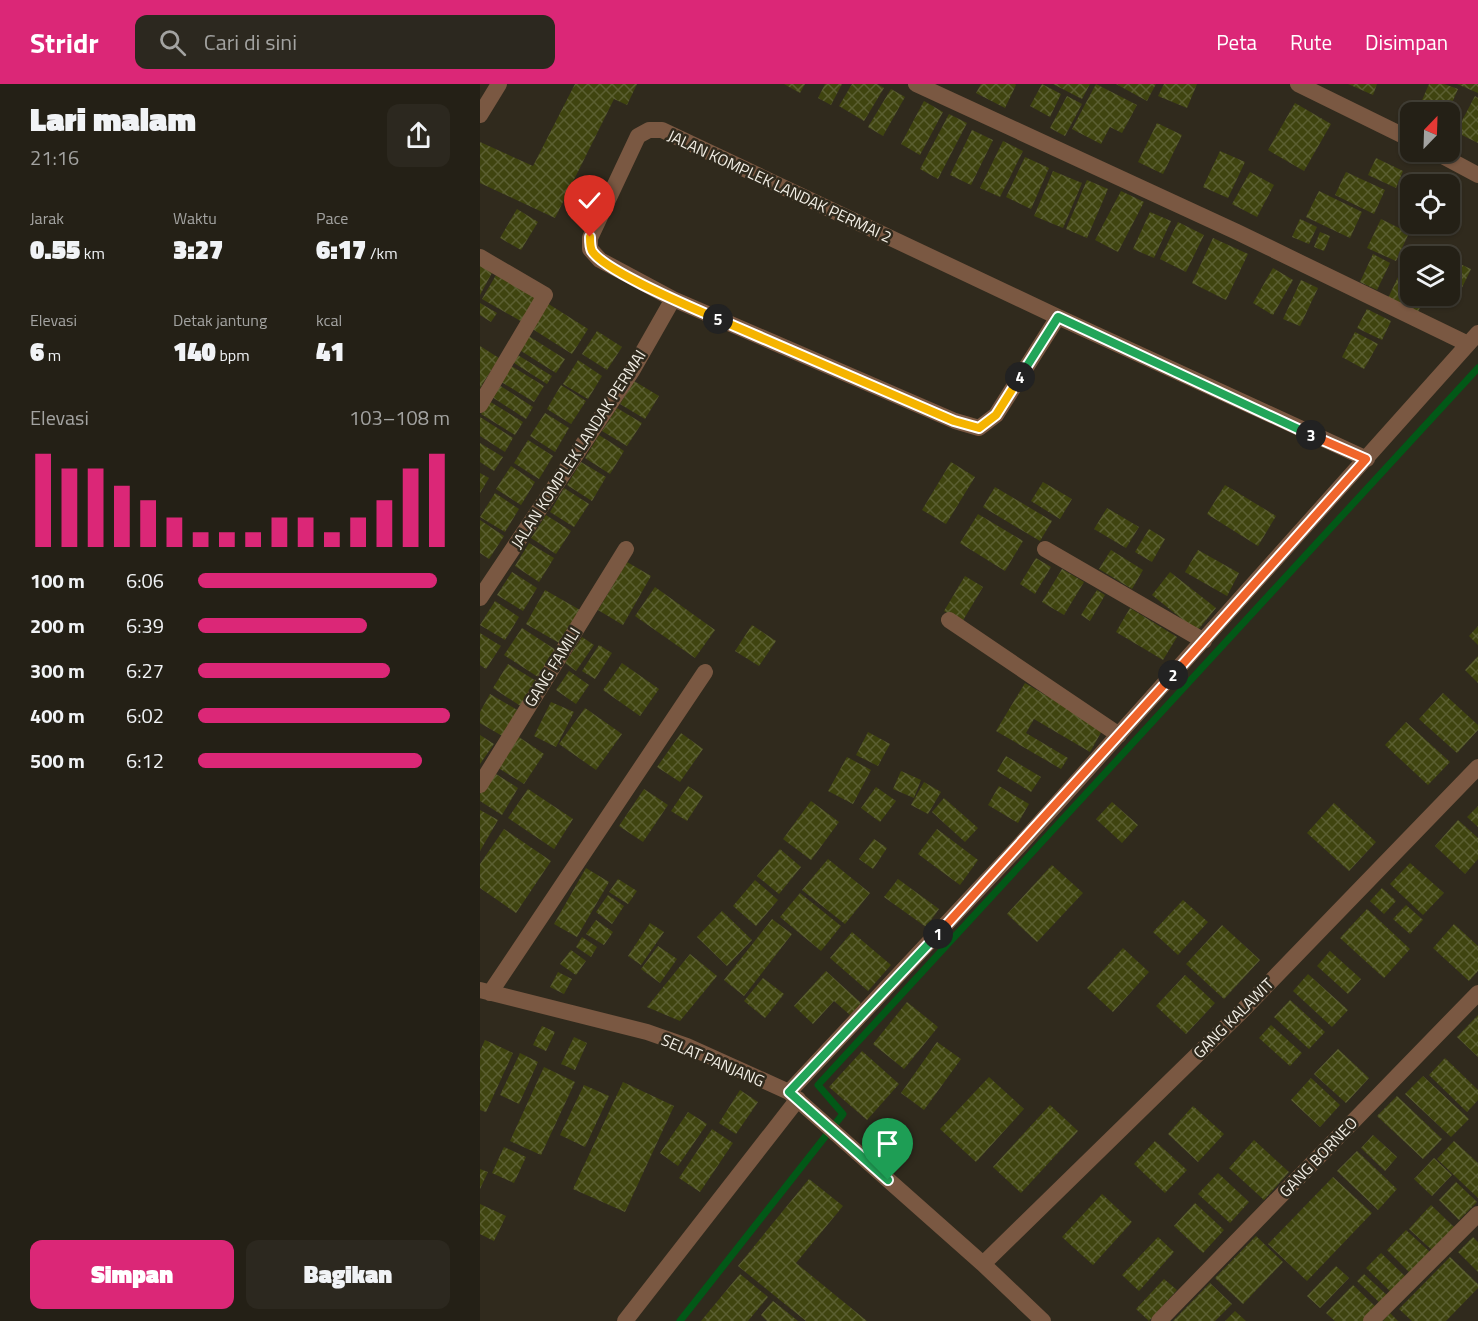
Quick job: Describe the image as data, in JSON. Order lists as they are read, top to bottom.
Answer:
{
  "streets": {
    "street": [
      "JALAN KOMPLEK LANDAK PERMAI 2",
      "JALAN KOMPLEK LANDAK PERMAI",
      "GANG FAMILI",
      "GANG KALAWIT",
      "SELAT PANJANG",
      "GANG BORNEO"
    ]
  },
  "crossings": [
    ["JALAN KOMPLEK LANDAK PERMAI 2", "JALAN KOMPLEK LANDAK PERMAI"],
    ["GANG KALAWIT", "SELAT PANJANG"]
  ],
  "north": "top right",
  "page": {
    "header": "Stridr",
    "search": "Cari di sini",
    "nav": ["Peta", "Rute", "Disimpan"],
    "heading": ["Lari malam", "21:16"],
    "stats": [
      ["Jarak", "0.55 km"],
      ["Waktu", "3:27"],
      ["Pace", "6:17 /km"],
      ["Elevasi", "6 m"],
      ["Detak jantung", "140 bpm"],
      ["kcal", "41"]
    ],
    "pins": [
      "5",
      "4",
      "3",
      "2",
      "1"
    ],
    "chart": ["Elevasi", "103–108 m"],
    "list": [
      {
        "name": "100 m",
        "note": "6:06"
      },
      {
        "name": "200 m",
        "note": "6:39"
      },
      {
        "name": "300 m",
        "note": "6:27"
      },
      {
        "name": "400 m",
        "note": "6:02"
      },
      {
        "name": "500 m",
        "note": "6:12"
      }
    ],
    "buttons": ["Simpan", "Bagikan"]
  }
}
